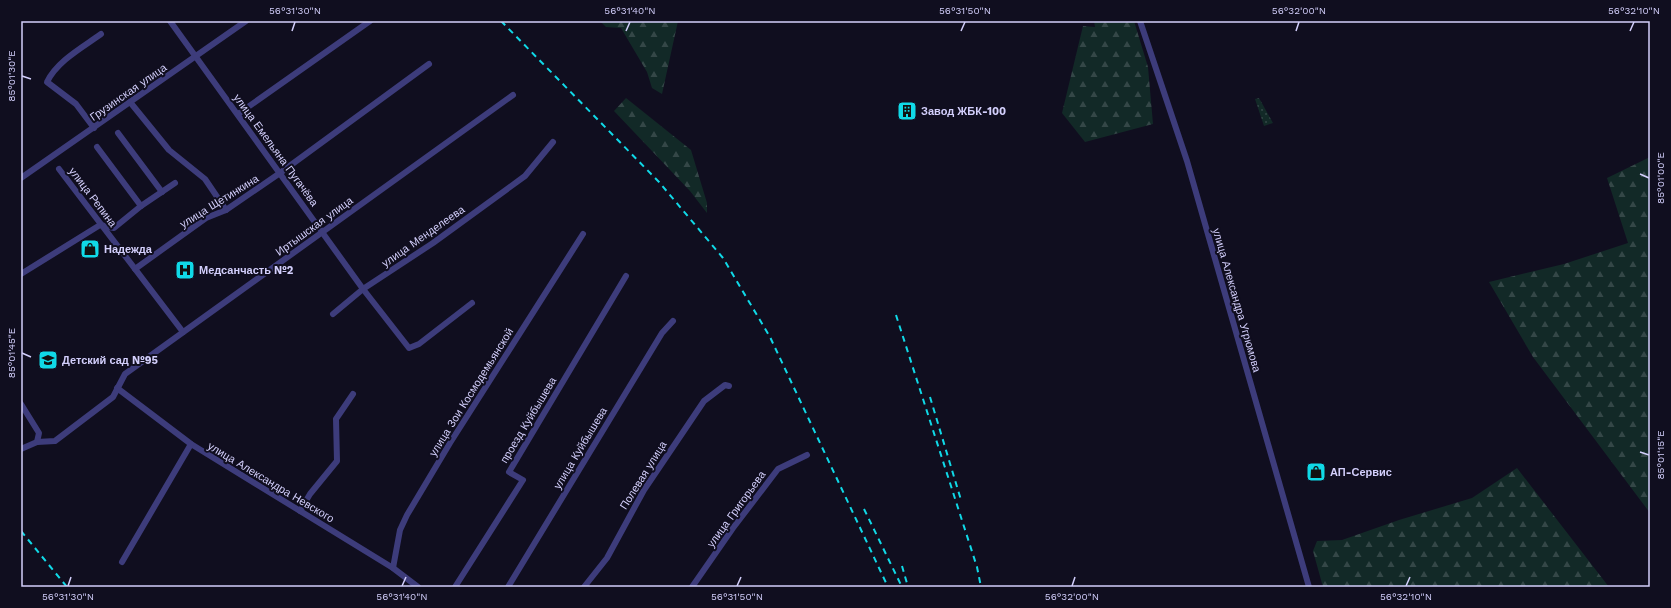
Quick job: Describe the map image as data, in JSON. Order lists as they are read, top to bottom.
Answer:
{
  "streets": {
    "street": [
      "Грузинская улица",
      "улица Емельяна Пугачёва",
      "улица Репина",
      "улица Щетинкина",
      "Иртышская улица",
      "улица Менделеева",
      "улица Александра Угрюмова",
      "улица Зои Космодемьянской",
      "проезд Куйбышева",
      "улица Куйбышева",
      "Полевая улица",
      "улица Александра Невского",
      "улица Григорьева"
    ]
  },
  "crossings": [
    ["Грузинская улица", "улица Емельяна Пугачёва"],
    ["улица Емельяна Пугачёва", "улица Щетинкина"],
    ["улица Емельяна Пугачёва", "Иртышская улица"],
    ["улица Емельяна Пугачёва", "улица Менделеева"],
    ["улица Репина", "улица Щетинкина"],
    ["улица Репина", "Иртышская улица"],
    ["Иртышская улица", "улица Александра Невского"],
    ["улица Зои Космодемьянской", "улица Александра Невского"]
  ],
  "places": {
    "building": ["Завод ЖБК-100"],
    "shop": ["Надежда", "АП-Сервис"],
    "hospital": ["Медсанчасть №2"],
    "school or university": ["Детский сад №95"]
  },
  "coordinates": [
    "56°31'30\"N",
    "56°31'40\"N",
    "56°31'50\"N",
    "56°32'00\"N",
    "56°32'10\"N",
    "85°01'30\"E",
    "85°01'00\"E",
    "85°01'45\"E",
    "85°01'15\"E"
  ]
}
